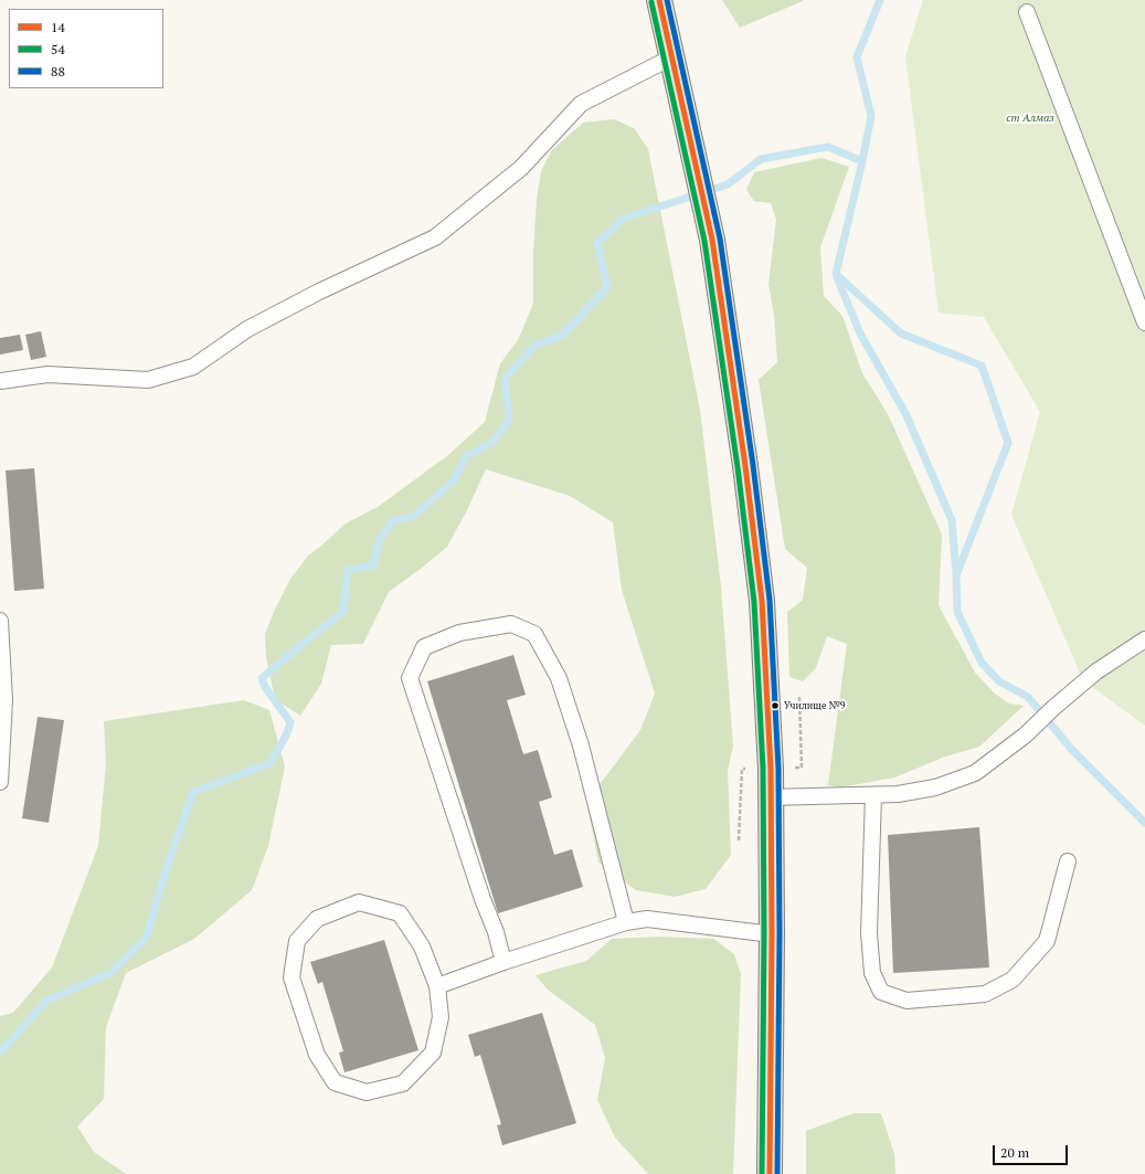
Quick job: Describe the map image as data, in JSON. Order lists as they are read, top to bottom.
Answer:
{
  "parks": ["ст Алмаз"],
  "places": ["Училище №9"],
  "lines": ["transit line 14", "transit line 88", "transit line 54"],
  "legend": ["14", "54", "88"],
  "scale_bar": "20 m"
}
